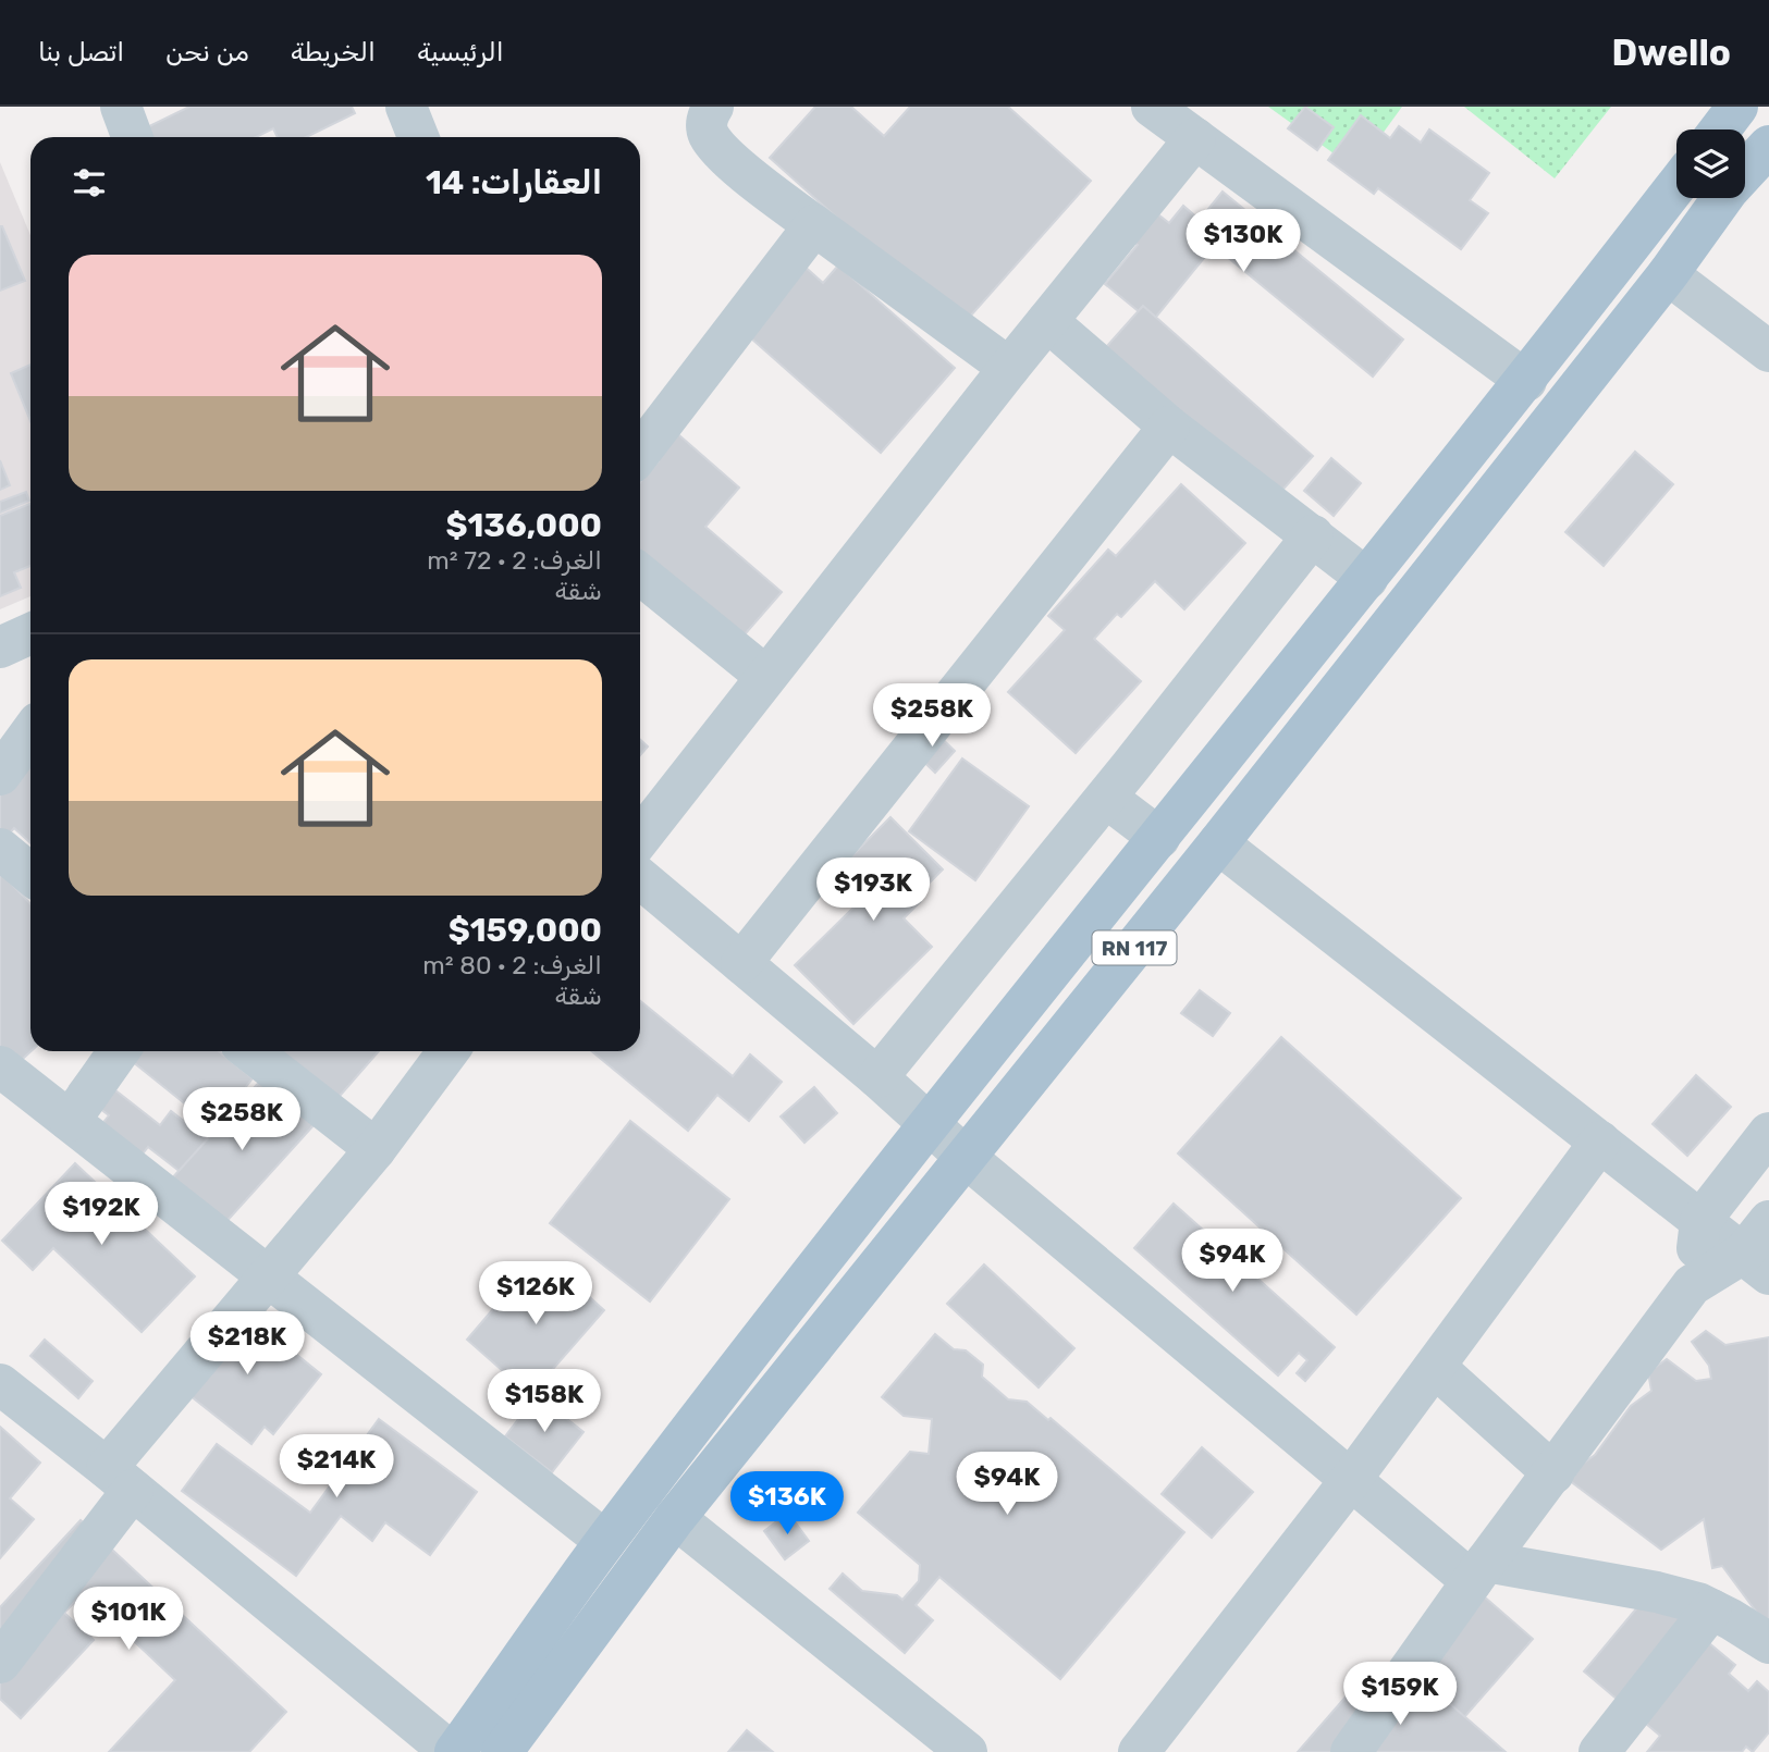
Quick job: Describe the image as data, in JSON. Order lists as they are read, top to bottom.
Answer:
{
  "streets": {
    "main road": ["RN 117"]
  },
  "page": {
    "header": "Dwello",
    "nav": [
      "الرئيسية",
      "الخريطة",
      "من نحن",
      "اتصل بنا"
    ],
    "heading": "العقارات: 14",
    "price": [
      "$130K",
      "$258K",
      "$193K",
      "$258K",
      "$192K",
      "$94K",
      "$126K",
      "$218K",
      "$158K",
      "$214K",
      "$94K",
      "$136K",
      "$101K",
      "$159K"
    ],
    "list": [
      {
        "name": "$136,000",
        "note": "الغرف: 2 · 72 m² · شقة"
      },
      {
        "name": "$159,000",
        "note": "الغرف: 2 · 80 m² · شقة"
      }
    ]
  }
}
